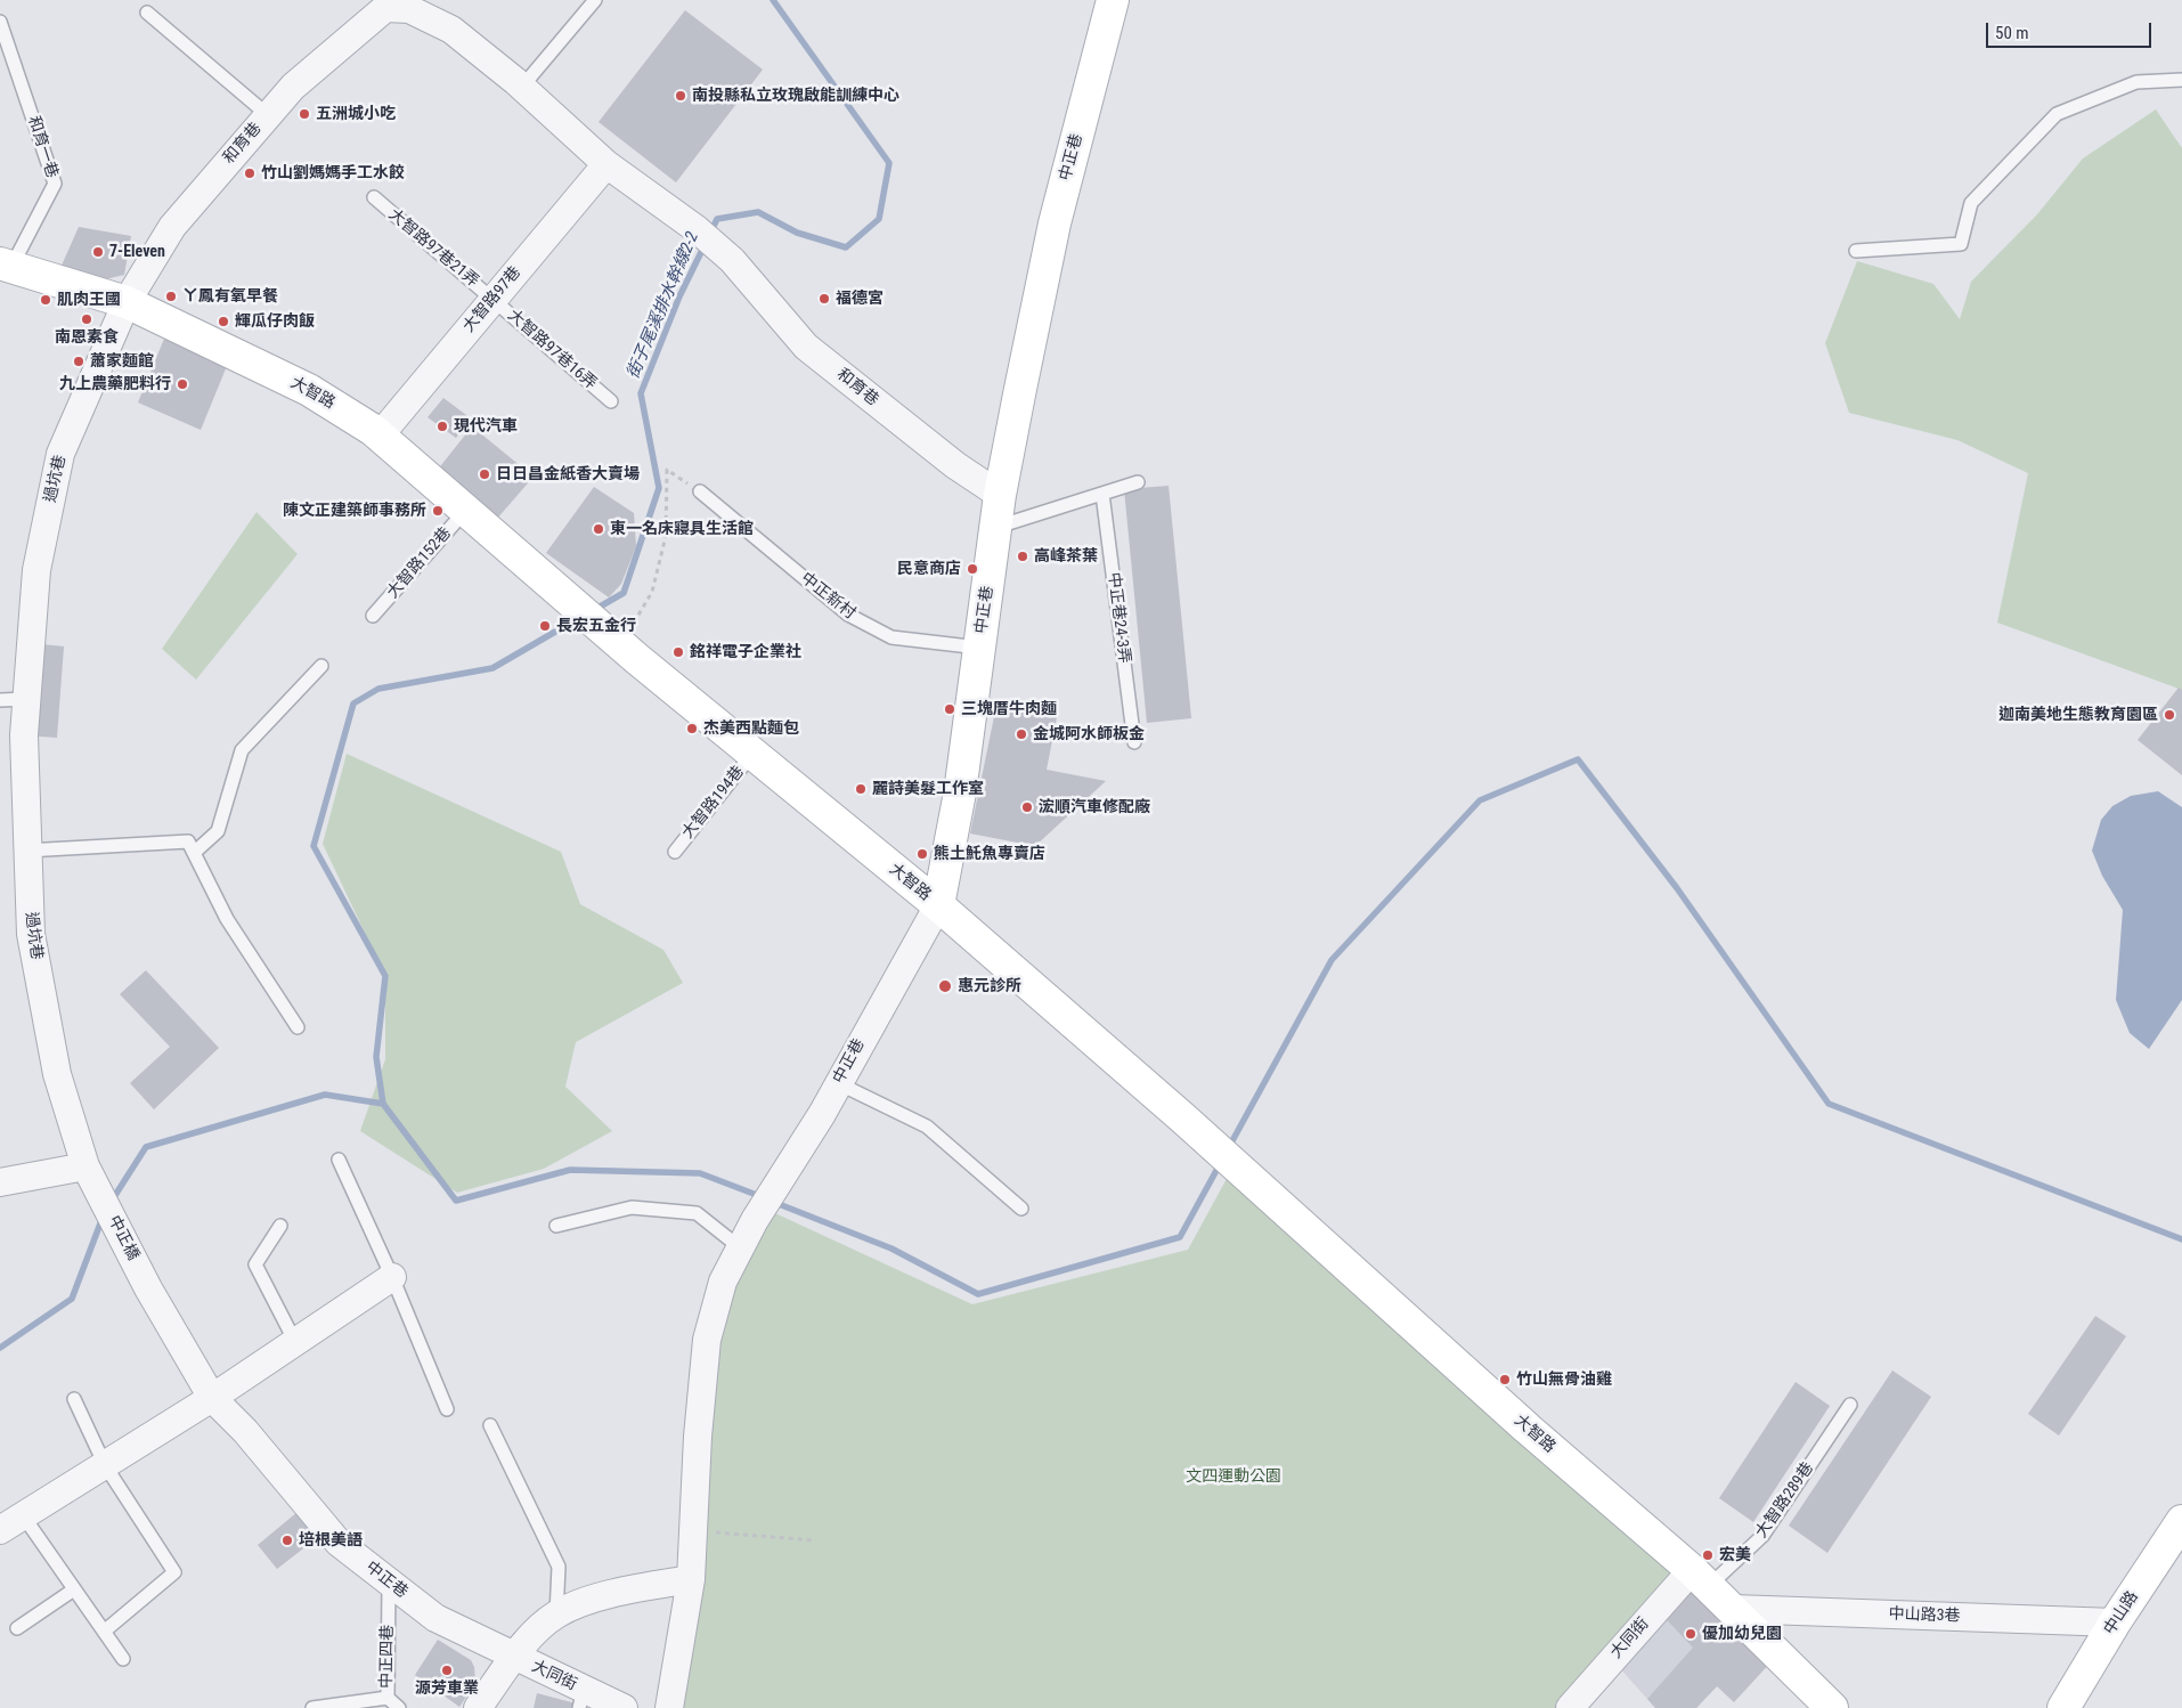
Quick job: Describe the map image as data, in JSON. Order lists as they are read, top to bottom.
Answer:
{
  "streets": {
    "street": [
      "和育巷",
      "中正巷",
      "大智路97巷",
      "大智路",
      "過坑巷",
      "中正橋",
      "中山路",
      "中山路3巷",
      "大同街"
    ],
    "lane": [
      "和育一巷",
      "大智路97巷21弄",
      "大智路97巷16弄",
      "大智路152巷",
      "中正新村",
      "中正巷24-3弄",
      "大智路194巷",
      "大智路289巷",
      "中正四巷"
    ]
  },
  "crossings": [
    ["和育巷", "中正巷"],
    ["和育巷", "大智路97巷"],
    ["和育巷", "大智路"],
    ["和育巷", "過坑巷"],
    ["和育一巷", "大智路"],
    ["中正巷", "大智路"],
    ["中正巷", "中正新村"],
    ["中正巷", "中正橋"],
    ["中正巷", "大同街"],
    ["中正巷", "中正四巷"],
    ["大智路97巷21弄", "大智路97巷"],
    ["大智路97巷21弄", "大智路97巷16弄"],
    ["大智路97巷", "大智路97巷16弄"],
    ["大智路97巷", "大智路"],
    ["大智路", "過坑巷"],
    ["大智路", "大智路152巷"],
    ["大智路", "大智路194巷"],
    ["大智路", "大智路289巷"],
    ["大智路", "中山路3巷"],
    ["大智路", "大同街"],
    ["過坑巷", "中正橋"],
    ["大智路289巷", "大同街"],
    ["中山路", "中山路3巷"]
  ],
  "water": ["街子尾溪排水幹線2-2"],
  "parks": ["文四運動公園"],
  "places": [
    "南投縣私立玫瑰啟能訓練中心",
    "五洲城小吃",
    "竹山劉媽媽手工水餃",
    "7-Eleven",
    "ㄚ鳳有氧早餐",
    "福德宮",
    "肌肉王國",
    "南恩素食",
    "輝瓜仔肉飯",
    "蕭家麵館",
    "九上農藥肥料行",
    "現代汽車",
    "日日昌金紙香大賣場",
    "陳文正建築師事務所",
    "東一名床寢具生活館",
    "高峰茶葉",
    "民意商店",
    "長宏五金行",
    "銘祥電子企業社",
    "三塊厝牛肉麵",
    "迦南美地生態教育園區",
    "杰美西點麵包",
    "金城阿水師板金",
    "麗詩美髮工作室",
    "浤順汽車修配廠",
    "熊土魠魚專賣店",
    "惠元診所",
    "竹山無骨油雞",
    "培根美語",
    "宏美",
    "優加幼兒園",
    "源芳車業"
  ],
  "scale_bar": "50 m"
}
